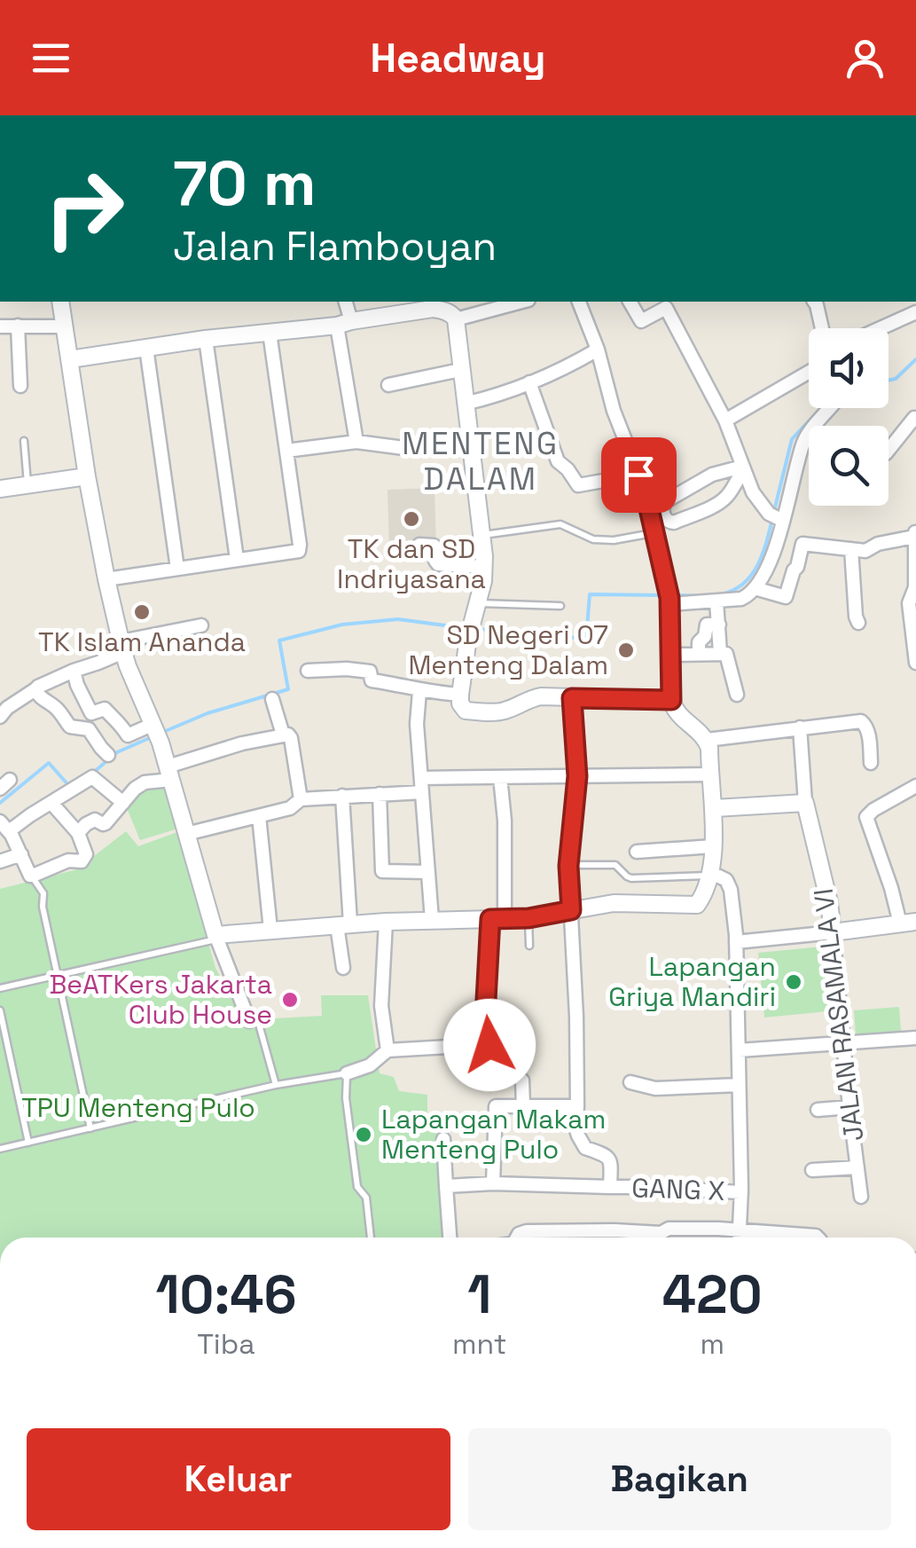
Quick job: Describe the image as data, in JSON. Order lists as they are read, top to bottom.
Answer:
{
  "streets": {
    "street": ["JALAN RASAMALA VI", "GANG X"]
  },
  "districts": ["MENTENG DALAM"],
  "parks": ["TPU Menteng Pulo"],
  "places": [
    "TK dan SD Indriyasana",
    "TK Islam Ananda",
    "SD Negeri 07 Menteng Dalam",
    "Lapangan Griya Mandiri",
    "BeATKers Jakarta Club House",
    "Lapangan Makam Menteng Pulo"
  ],
  "page": {
    "header": "Headway",
    "turn": ["70 m", "Jalan Flamboyan"],
    "eta": [
      "10:46",
      "Tiba",
      "1",
      "mnt",
      "420",
      "m"
    ],
    "buttons": ["Keluar", "Bagikan"]
  }
}
